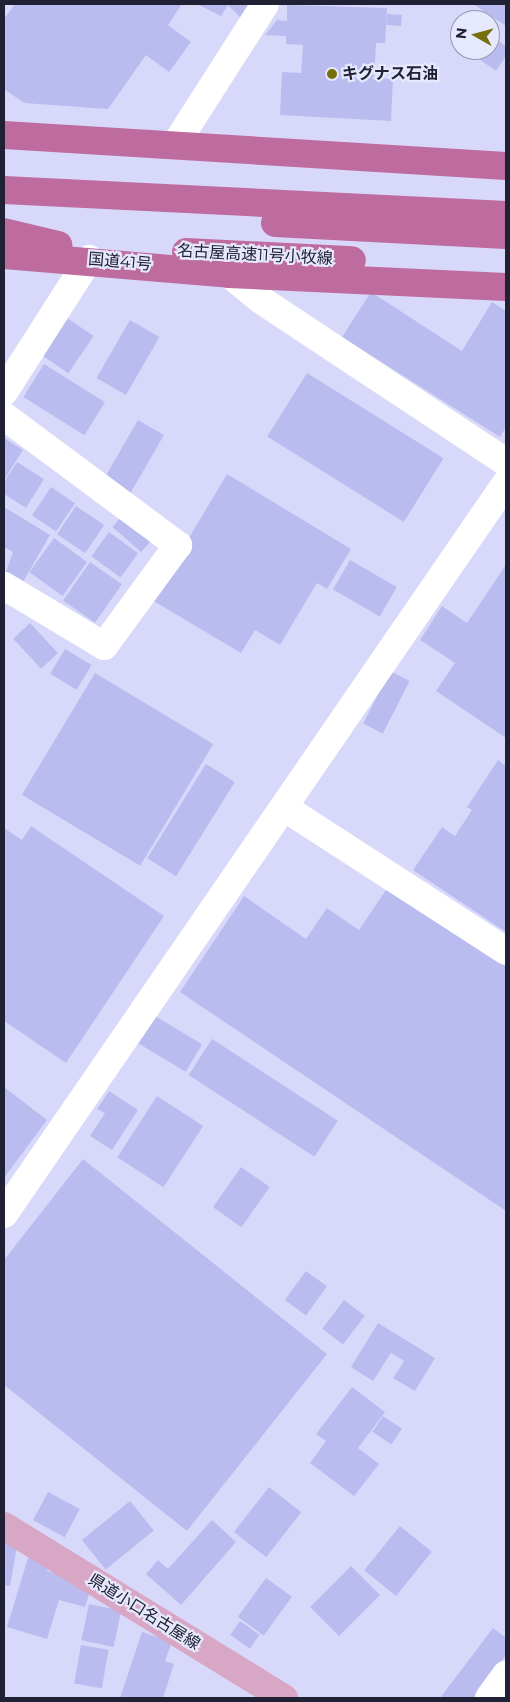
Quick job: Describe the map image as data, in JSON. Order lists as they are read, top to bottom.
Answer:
{
  "streets": {
    "highway": ["名古屋高速11号小牧線", "国道41号"],
    "main road": ["県道小口名古屋線"]
  },
  "places": ["キグナス石油"],
  "north": "left"
}
